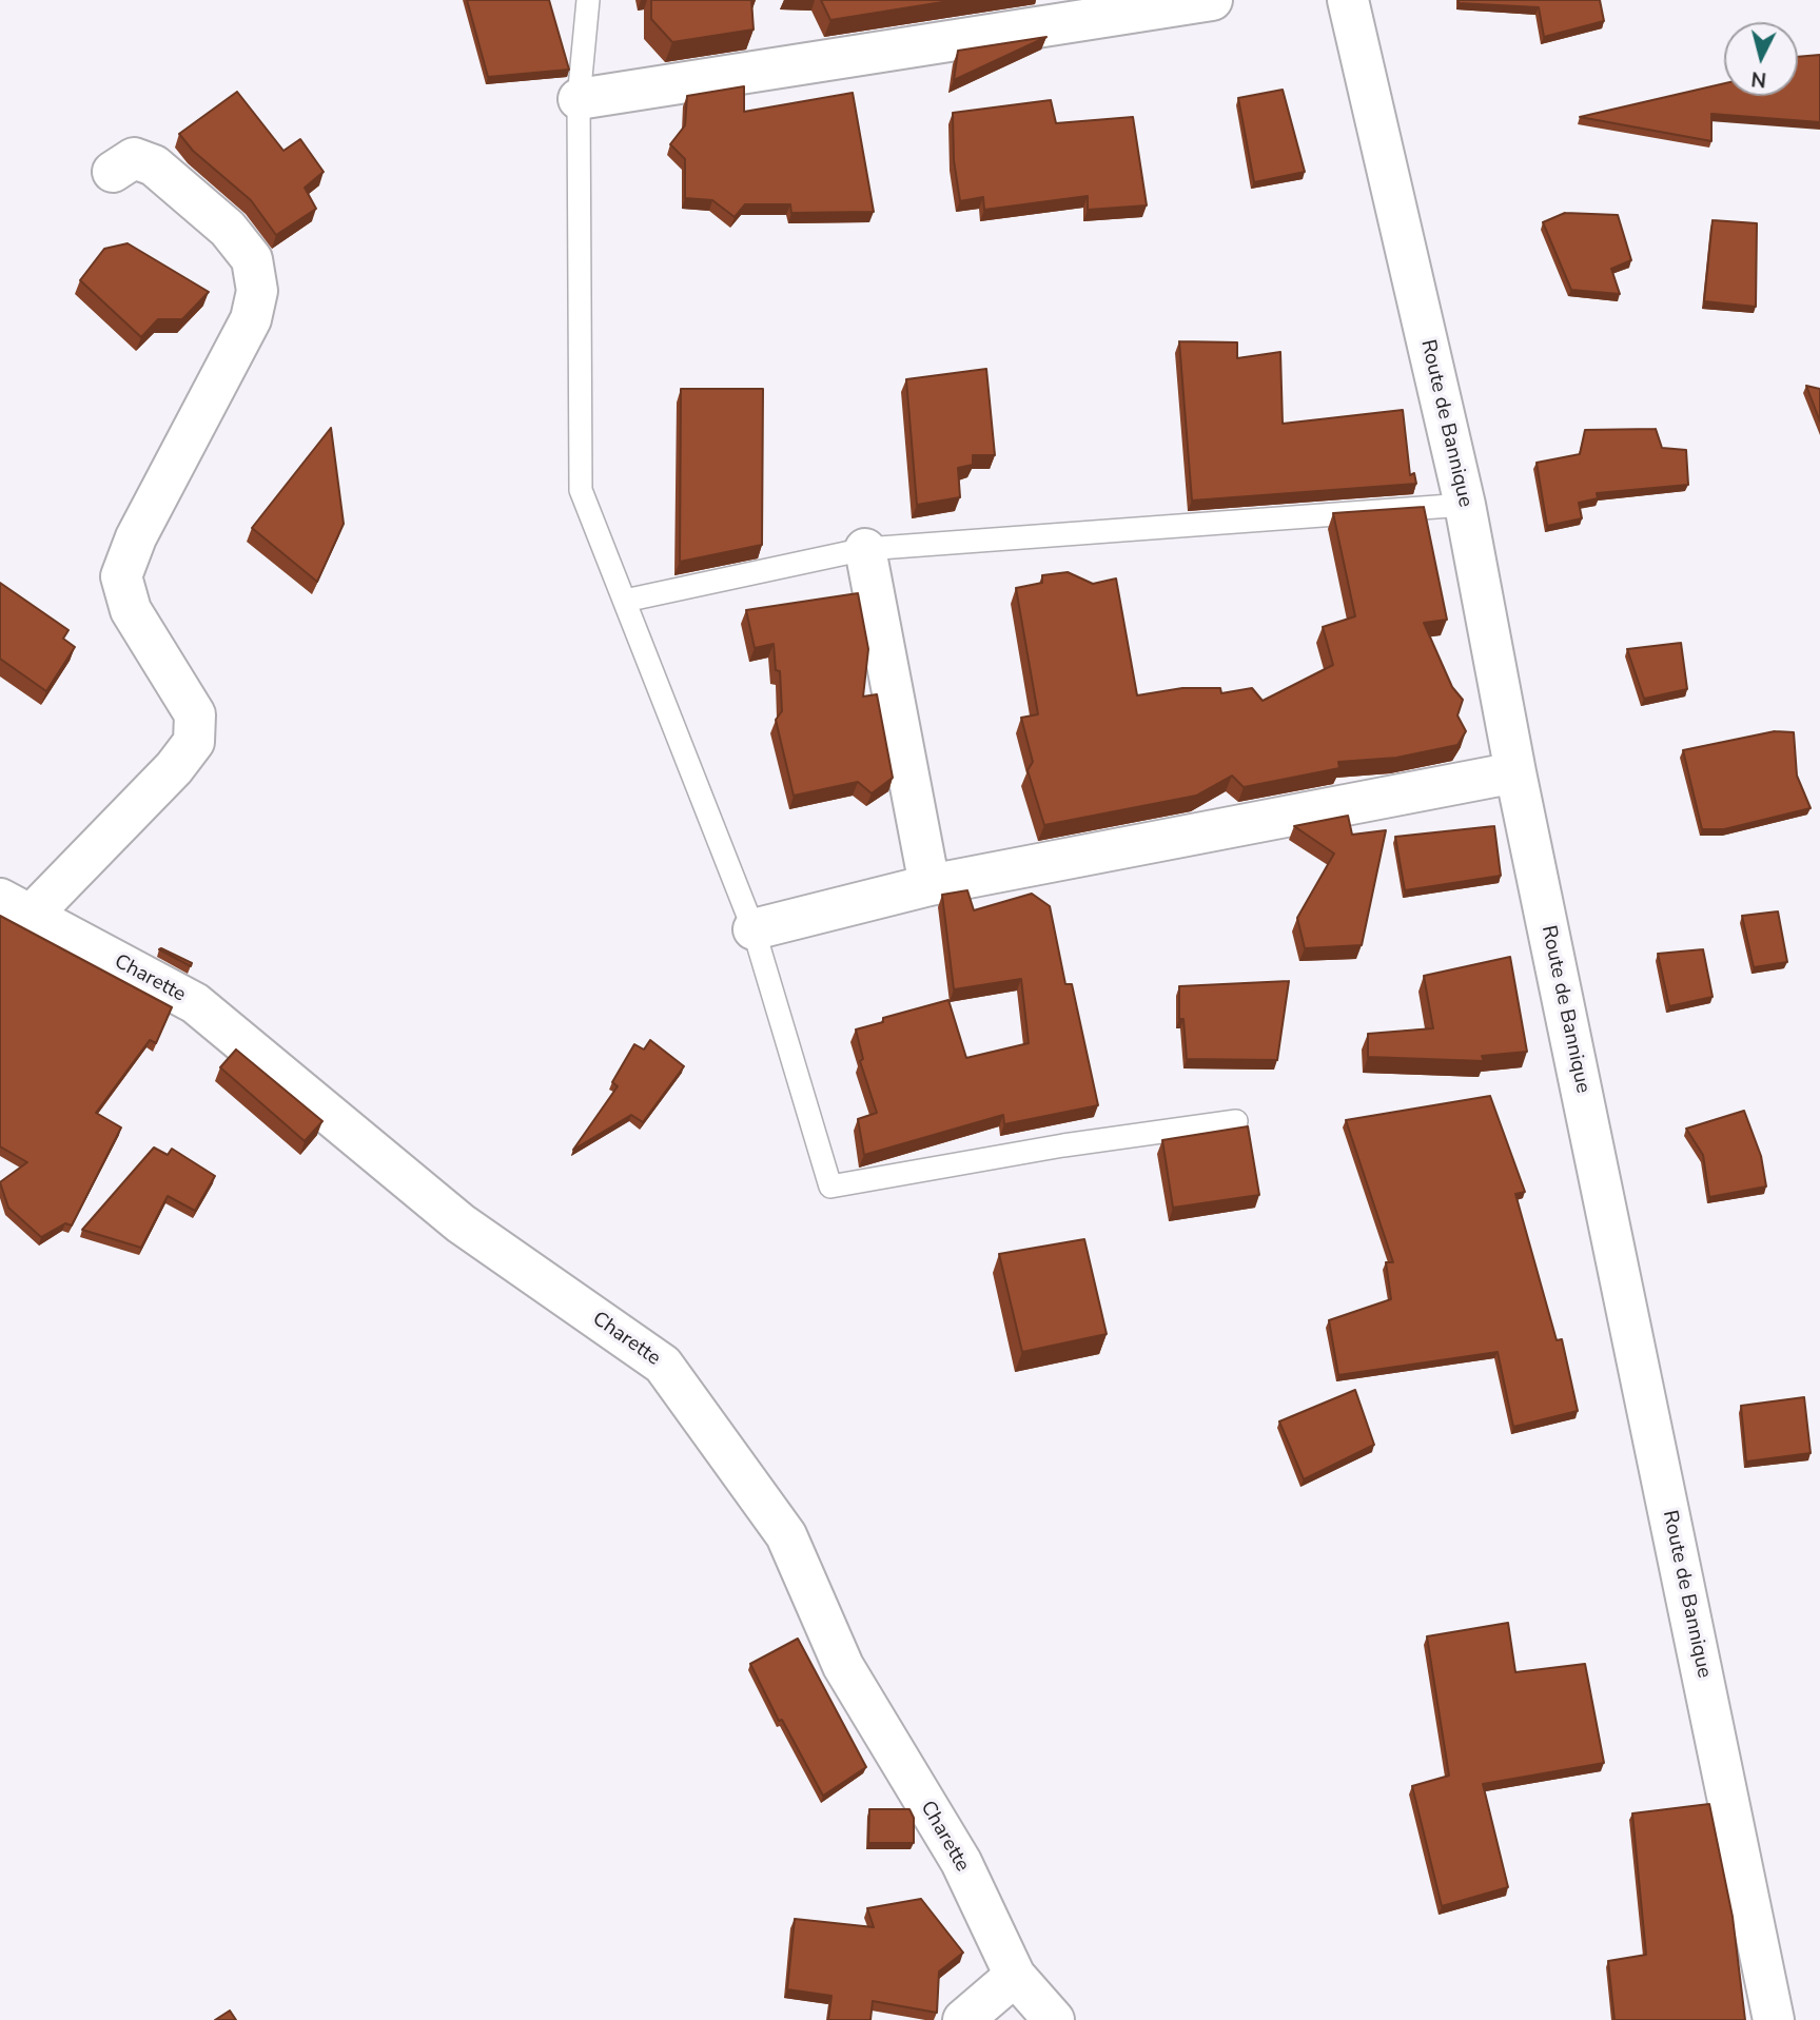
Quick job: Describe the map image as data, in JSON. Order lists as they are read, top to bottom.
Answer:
{
  "streets": {
    "street": ["Route de Bannique", "Charette"]
  },
  "north": "bottom"
}
